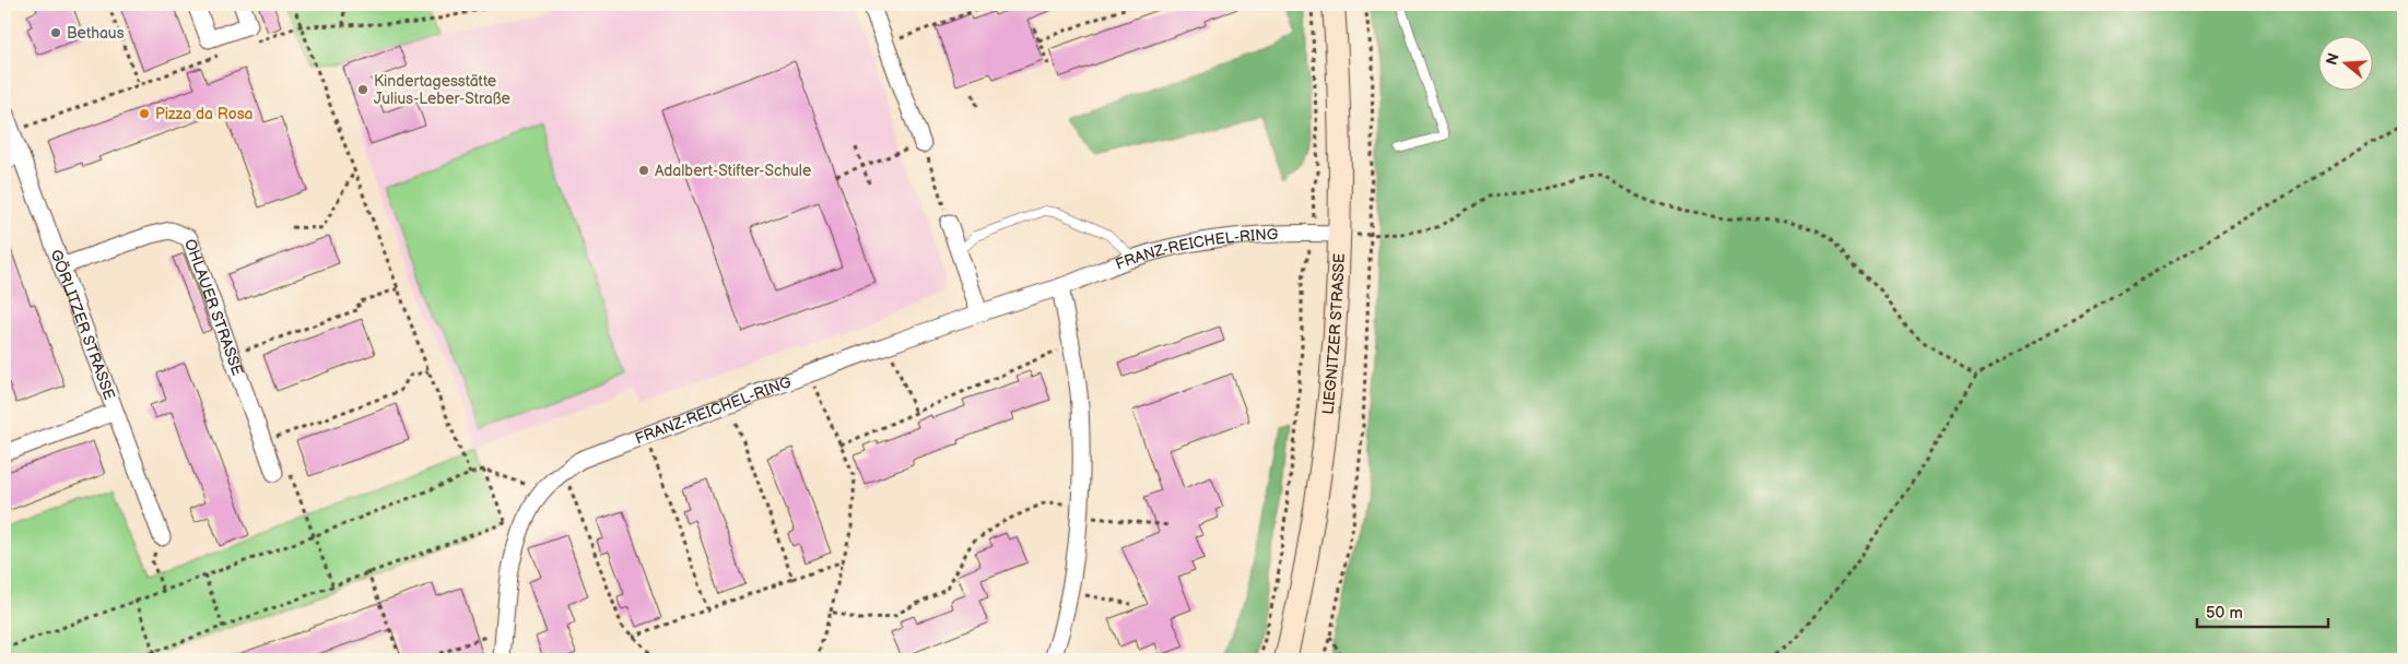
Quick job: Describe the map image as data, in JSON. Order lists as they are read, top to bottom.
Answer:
{
  "streets": {
    "main road": ["LIEGNITZER STRASSE"],
    "street": ["FRANZ-REICHEL-RING", "OHLAUER STRASSE", "GÖRLITZER STRASSE"]
  },
  "crossings": [
    ["FRANZ-REICHEL-RING", "LIEGNITZER STRASSE"],
    ["OHLAUER STRASSE", "GÖRLITZER STRASSE"]
  ],
  "places": [
    "Bethaus",
    "Kindertagesstätte Julius-Leber-Straße",
    "Pizza da Rosa",
    "Adalbert-Stifter-Schule"
  ],
  "scale_bar": "50 m",
  "north": "left"
}
